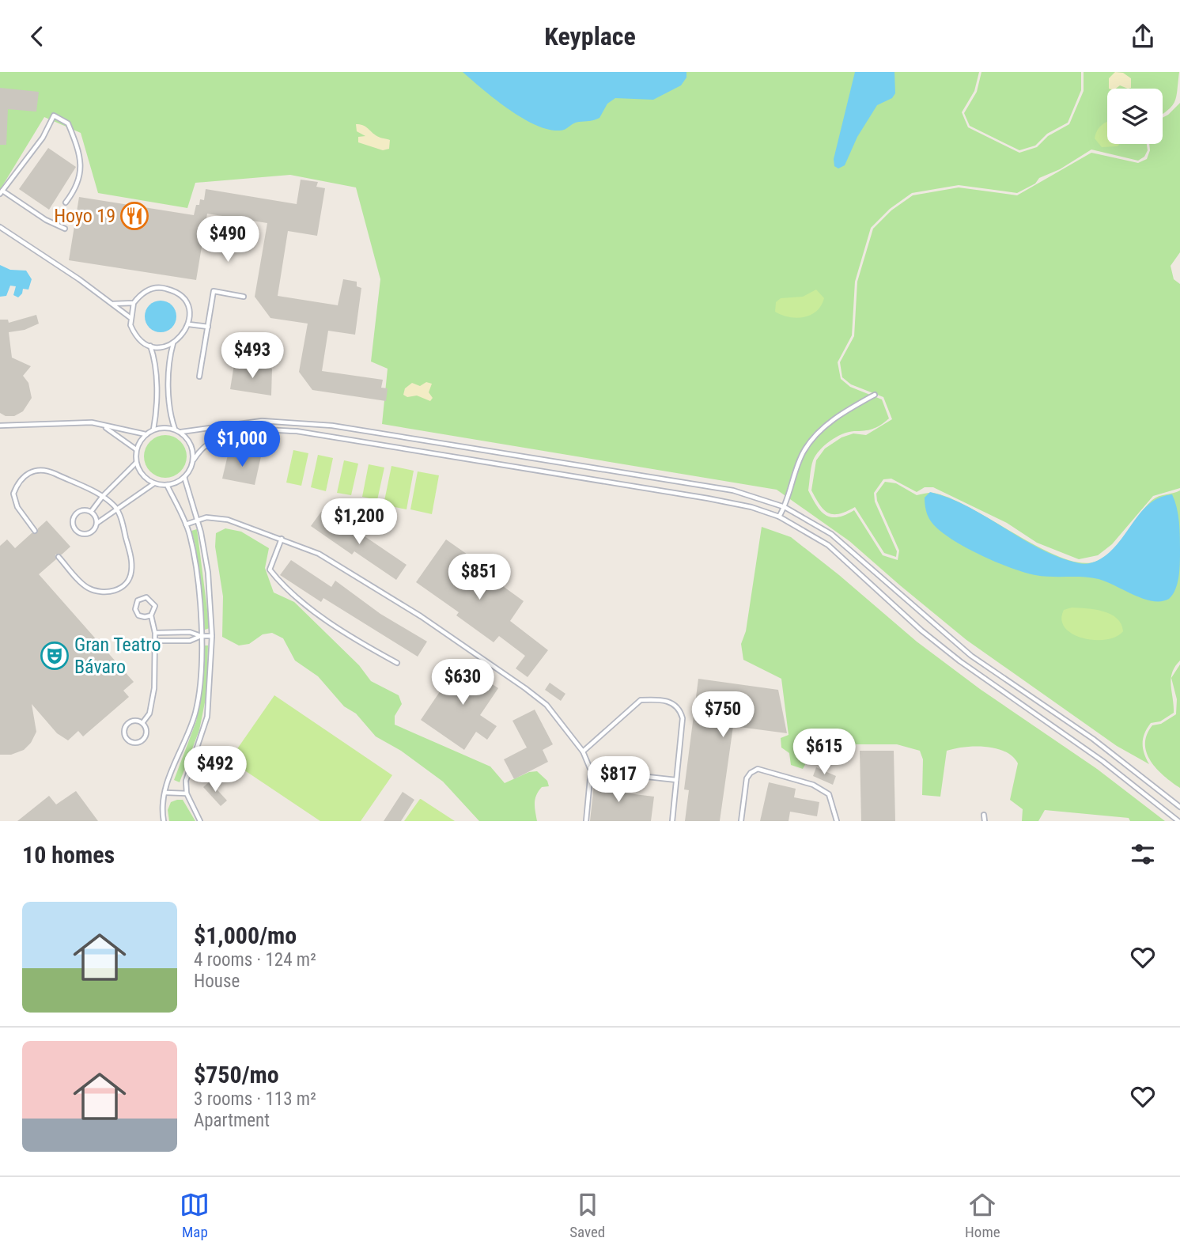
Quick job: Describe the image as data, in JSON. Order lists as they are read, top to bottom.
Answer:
{
  "places": {
    "restaurant": ["Hoyo 19"],
    "theatre": ["Gran Teatro Bávaro"]
  },
  "page": {
    "header": "Keyplace",
    "price": [
      "$490",
      "$493",
      "$1,000",
      "$1,200",
      "$851",
      "$630",
      "$750",
      "$615",
      "$492",
      "$817"
    ],
    "heading": "10 homes",
    "list": [
      {
        "name": "$1,000/mo",
        "note": "4 rooms · 124 m² · House"
      },
      {
        "name": "$750/mo",
        "note": "3 rooms · 113 m² · Apartment"
      }
    ],
    "tabs": ["Map", "Saved", "Home"]
  }
}
